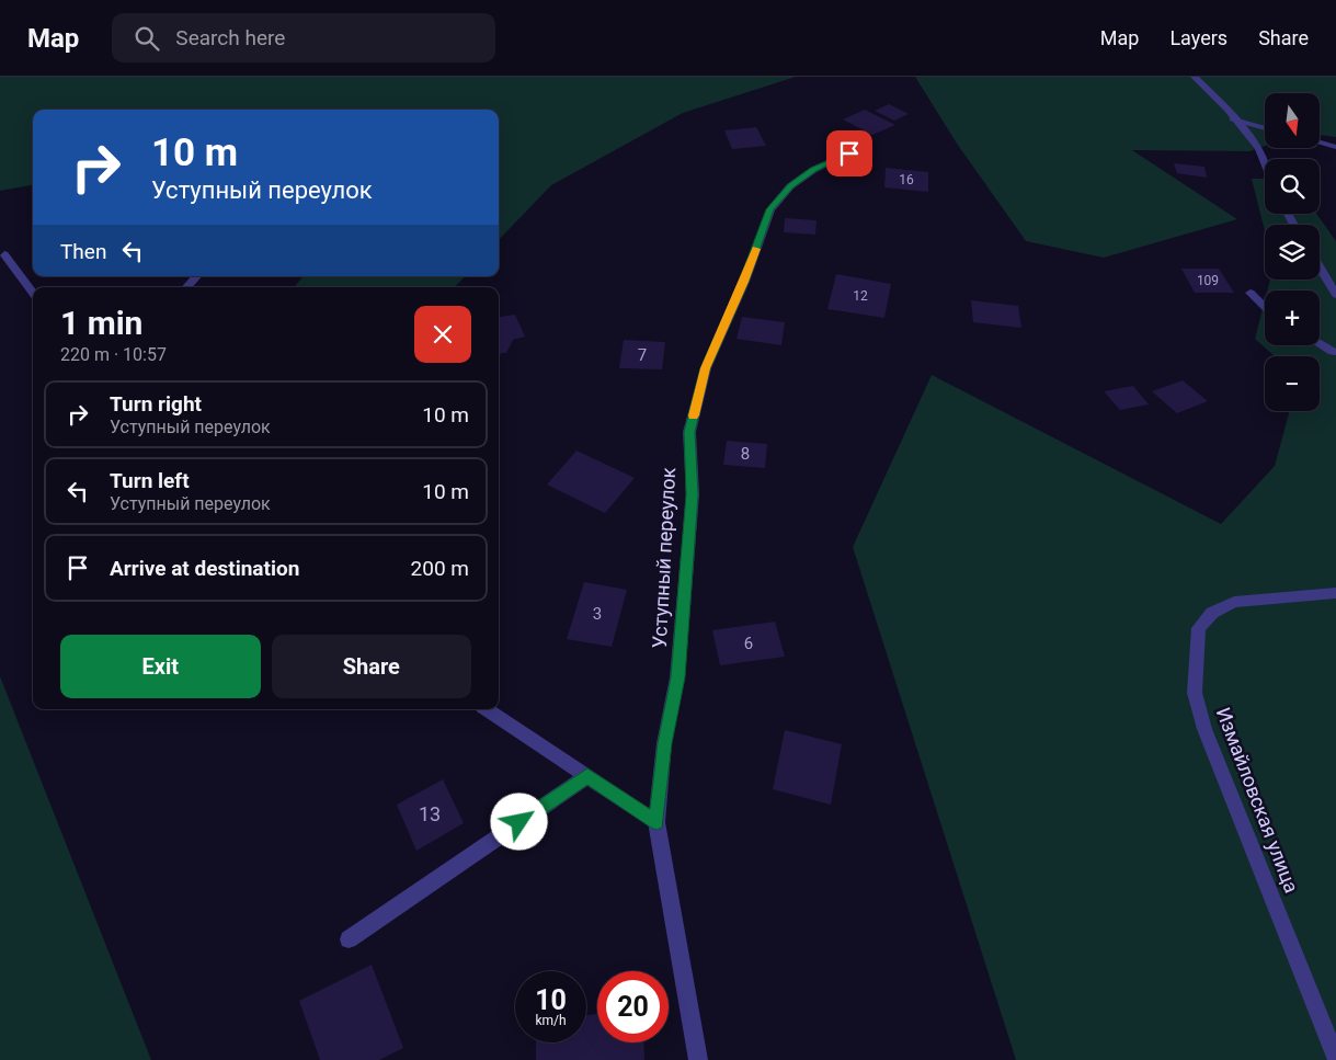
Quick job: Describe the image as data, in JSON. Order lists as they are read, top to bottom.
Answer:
{
  "streets": {
    "street": ["Уступный переулок", "Измайловская улица"]
  },
  "house_numbers": [
    "16",
    "109",
    "12",
    "7",
    "8",
    "3",
    "6",
    "13"
  ],
  "north": "bottom",
  "page": {
    "header": "Map",
    "search": "Search here",
    "nav": ["Map", "Layers", "Share"],
    "map_buttons": ["+", "−"],
    "turn": ["10 m", "Уступный переулок"],
    "then": "Then",
    "heading": ["1 min", "220 m · 10:57"],
    "list": [
      {
        "name": "Turn right",
        "note": "Уступный переулок",
        "value": "10 m"
      },
      {
        "name": "Turn left",
        "note": "Уступный переулок",
        "value": "10 m"
      },
      {
        "name": "Arrive at destination",
        "value": "200 m"
      }
    ],
    "buttons": ["Exit", "Share"],
    "speed": "10 km/h",
    "limit": "20"
  }
}
